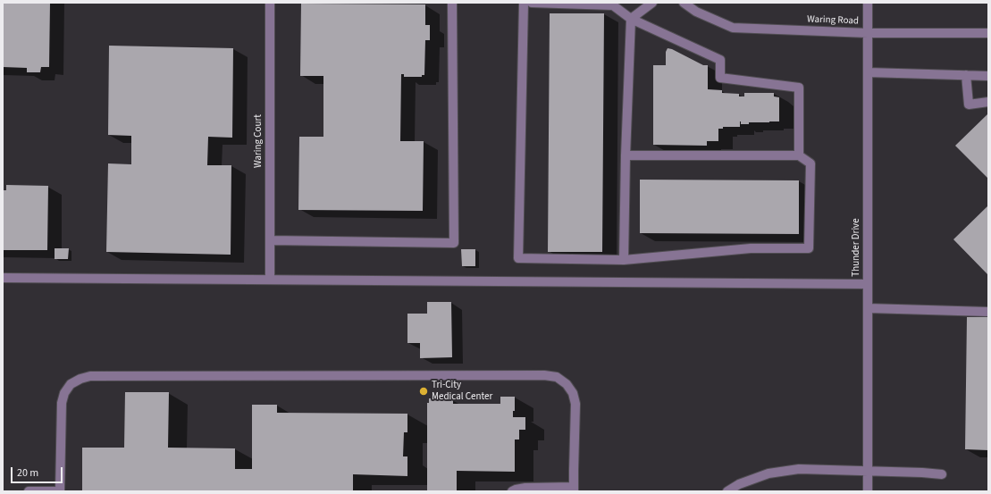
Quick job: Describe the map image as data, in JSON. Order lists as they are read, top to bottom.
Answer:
{
  "streets": {
    "street": ["Waring Road", "Waring Court", "Thunder Drive"]
  },
  "crossings": [
    ["Waring Road", "Thunder Drive"]
  ],
  "places": ["Tri-City Medical Center"],
  "scale_bar": "20 m"
}
